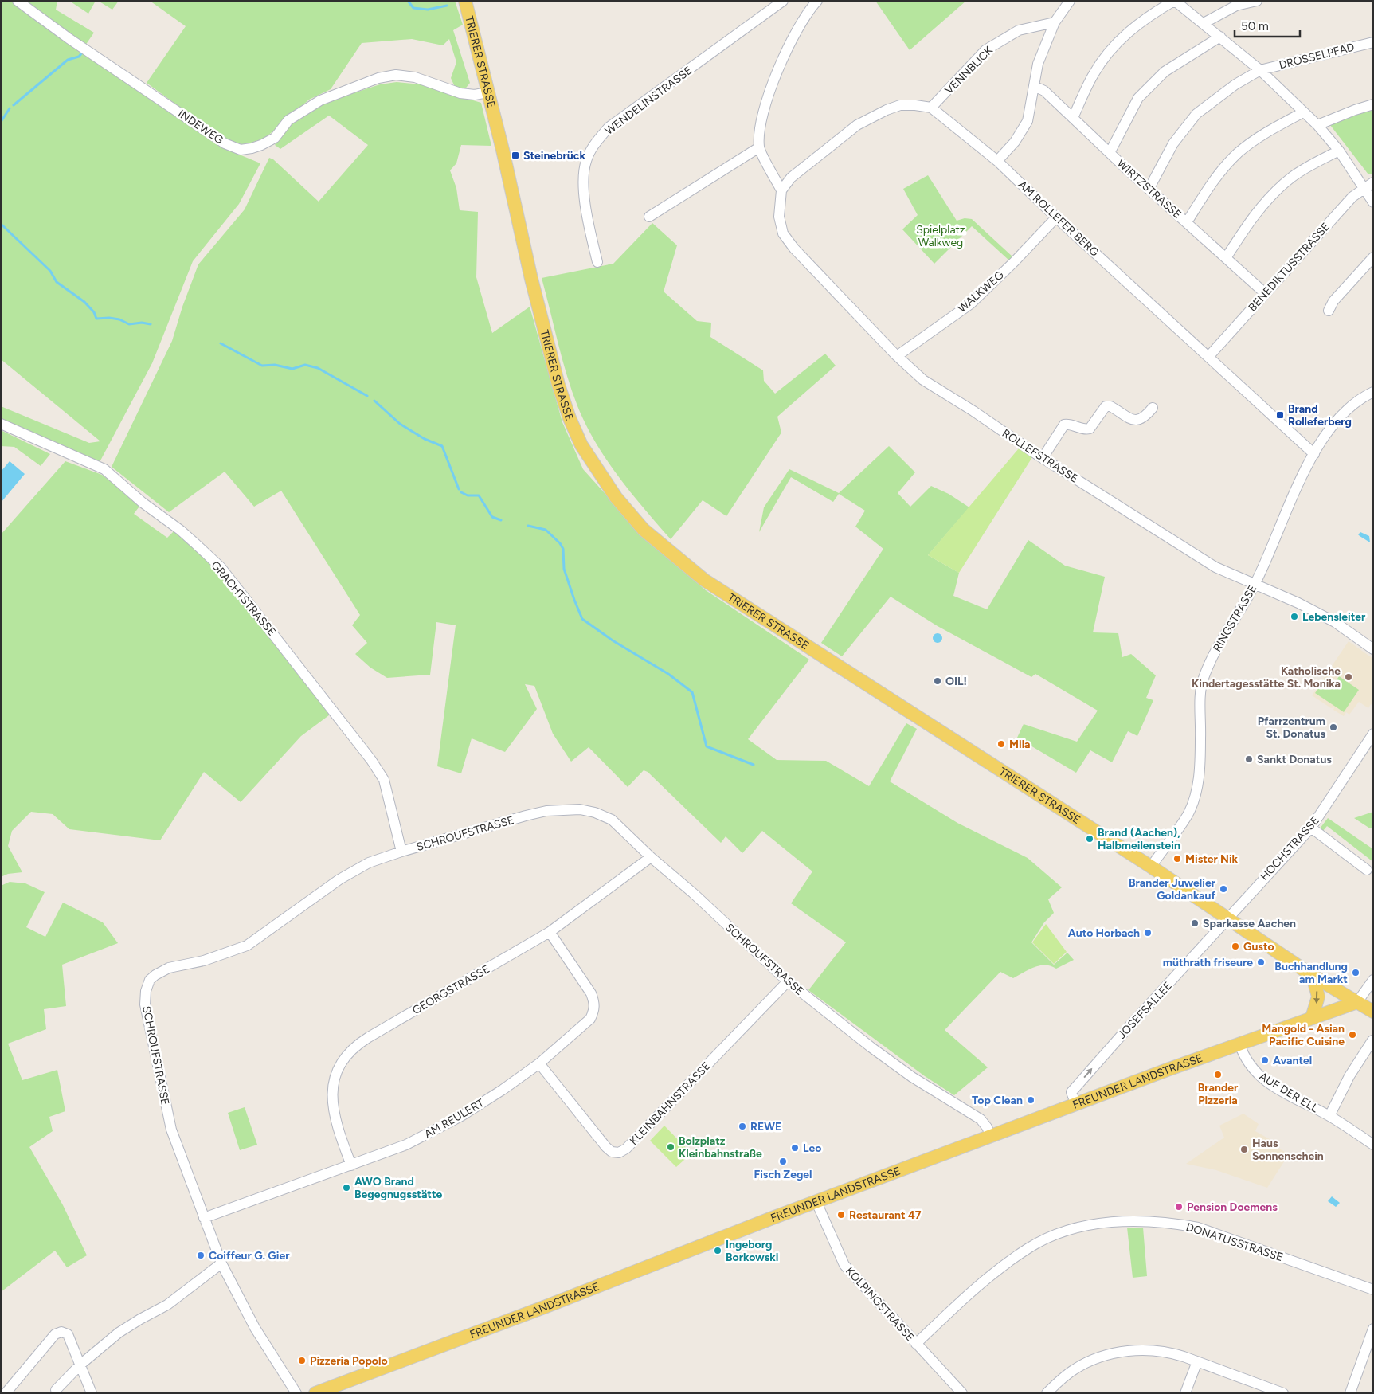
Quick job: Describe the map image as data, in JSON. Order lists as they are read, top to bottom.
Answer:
{
  "streets": {
    "main road": ["TRIERER STRASSE", "FREUNDER LANDSTRASSE"],
    "street": [
      "DROSSELPFAD",
      "VENNBLICK",
      "WENDELINSTRASSE",
      "INDEWEG",
      "WIRTZSTRASSE",
      "AM ROLLEFER BERG",
      "BENEDIKTUSSTRASSE",
      "WALKWEG",
      "ROLLEFSTRASSE",
      "GRACHTSTRASSE",
      "RINGSTRASSE",
      "SCHROUFSTRASSE",
      "HOCHSTRASSE",
      "GEORGSTRASSE",
      "JOSEFSALLEE",
      "AUF DER ELL",
      "KLEINBAHNSTRASSE",
      "AM REULERT",
      "DONATUSSTRASSE",
      "KOLPINGSTRASSE"
    ]
  },
  "crossings": [
    ["DROSSELPFAD", "WIRTZSTRASSE"],
    ["TRIERER STRASSE", "INDEWEG"],
    ["TRIERER STRASSE", "RINGSTRASSE"],
    ["TRIERER STRASSE", "HOCHSTRASSE"],
    ["TRIERER STRASSE", "JOSEFSALLEE"],
    ["TRIERER STRASSE", "FREUNDER LANDSTRASSE"],
    ["VENNBLICK", "AM ROLLEFER BERG"],
    ["WIRTZSTRASSE", "BENEDIKTUSSTRASSE"],
    ["AM ROLLEFER BERG", "BENEDIKTUSSTRASSE"],
    ["AM ROLLEFER BERG", "WALKWEG"],
    ["AM ROLLEFER BERG", "RINGSTRASSE"],
    ["WALKWEG", "ROLLEFSTRASSE"],
    ["ROLLEFSTRASSE", "RINGSTRASSE"],
    ["GRACHTSTRASSE", "SCHROUFSTRASSE"],
    ["SCHROUFSTRASSE", "GEORGSTRASSE"],
    ["SCHROUFSTRASSE", "FREUNDER LANDSTRASSE"],
    ["SCHROUFSTRASSE", "KLEINBAHNSTRASSE"],
    ["SCHROUFSTRASSE", "AM REULERT"],
    ["HOCHSTRASSE", "JOSEFSALLEE"],
    ["GEORGSTRASSE", "AM REULERT"],
    ["JOSEFSALLEE", "FREUNDER LANDSTRASSE"],
    ["FREUNDER LANDSTRASSE", "AUF DER ELL"],
    ["FREUNDER LANDSTRASSE", "KOLPINGSTRASSE"],
    ["KLEINBAHNSTRASSE", "AM REULERT"],
    ["DONATUSSTRASSE", "KOLPINGSTRASSE"]
  ],
  "one_way": ["JOSEFSALLEE"],
  "parks": ["Spielplatz Walkweg"],
  "places": {
    "transit": ["Steinebrück", "Brand Rolleferberg"],
    "other": [
      "Lebensleiter",
      "Katholische Kindertagesstätte St. Monika",
      "OIL!",
      "Pfarrzentrum St. Donatus",
      "Mila",
      "Sankt Donatus",
      "Brand (Aachen), Halbmeilenstein",
      "Mister Nik",
      "Brander Juwelier Goldankauf",
      "Sparkasse Aachen",
      "Auto Horbach",
      "Gusto",
      "müthrath friseure",
      "Buchhandlung am Markt",
      "Mangold - Asian Pacific Cuisine",
      "Avantel",
      "Brander Pizzeria",
      "Top Clean",
      "REWE",
      "Bolzplatz Kleinbahnstraße",
      "Leo",
      "Haus Sonnenschein",
      "Fisch Zegel",
      "AWO Brand Begegnugsstätte",
      "Pension Doemens",
      "Restaurant 47",
      "Ingeborg Borkowski",
      "Coiffeur G. Gier",
      "Pizzeria Popolo"
    ]
  },
  "scale_bar": "50 m"
}
